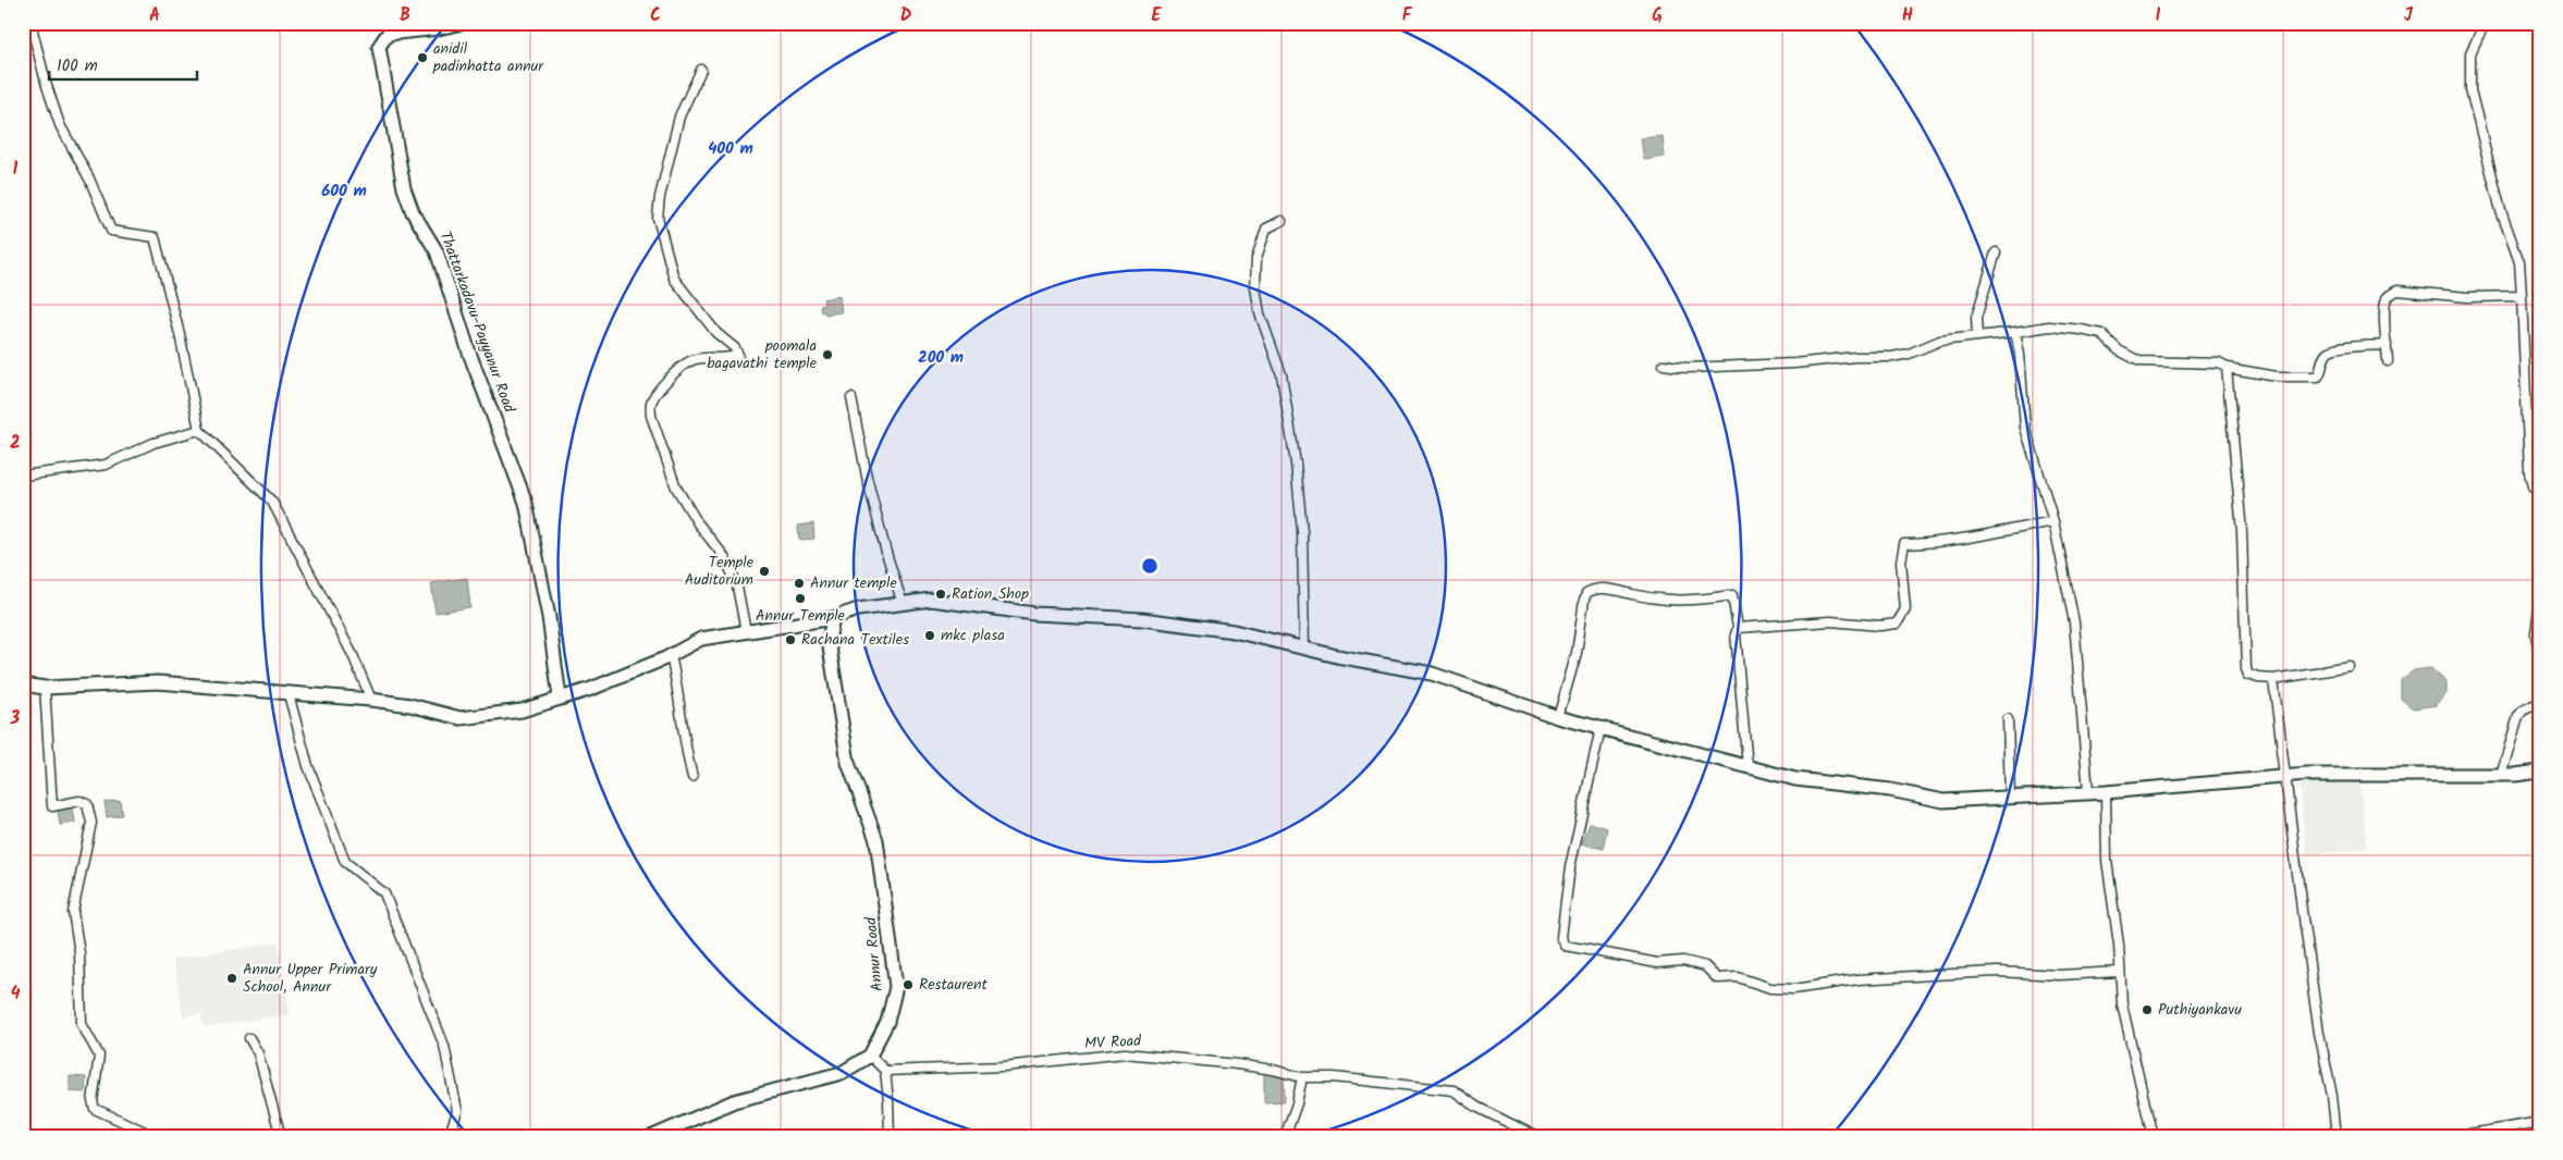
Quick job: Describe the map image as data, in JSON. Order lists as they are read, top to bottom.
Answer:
{
  "streets": {
    "main road": ["Thattarkadavu-Payyanur Road", "Annur Road"],
    "street": ["MV Road"]
  },
  "places": [
    "anidil padinhatta annur",
    "poomala bagavathi temple",
    "Temple Auditorium",
    "Annur temple",
    "Ration Shop",
    "Annur Temple",
    "mkc plasa",
    "Rachana Textiles",
    "Annur Upper Primary School, Annur",
    "Restaurent",
    "Puthiyankavu"
  ],
  "scale_bar": "100 m",
  "grid": {
    "columns": [
      "A",
      "B",
      "C",
      "D",
      "E",
      "F",
      "G",
      "H",
      "I",
      "J"
    ],
    "rows": [
      "1",
      "2",
      "3",
      "4"
    ]
  },
  "rings": ["400 m", "600 m", "200 m"]
}
